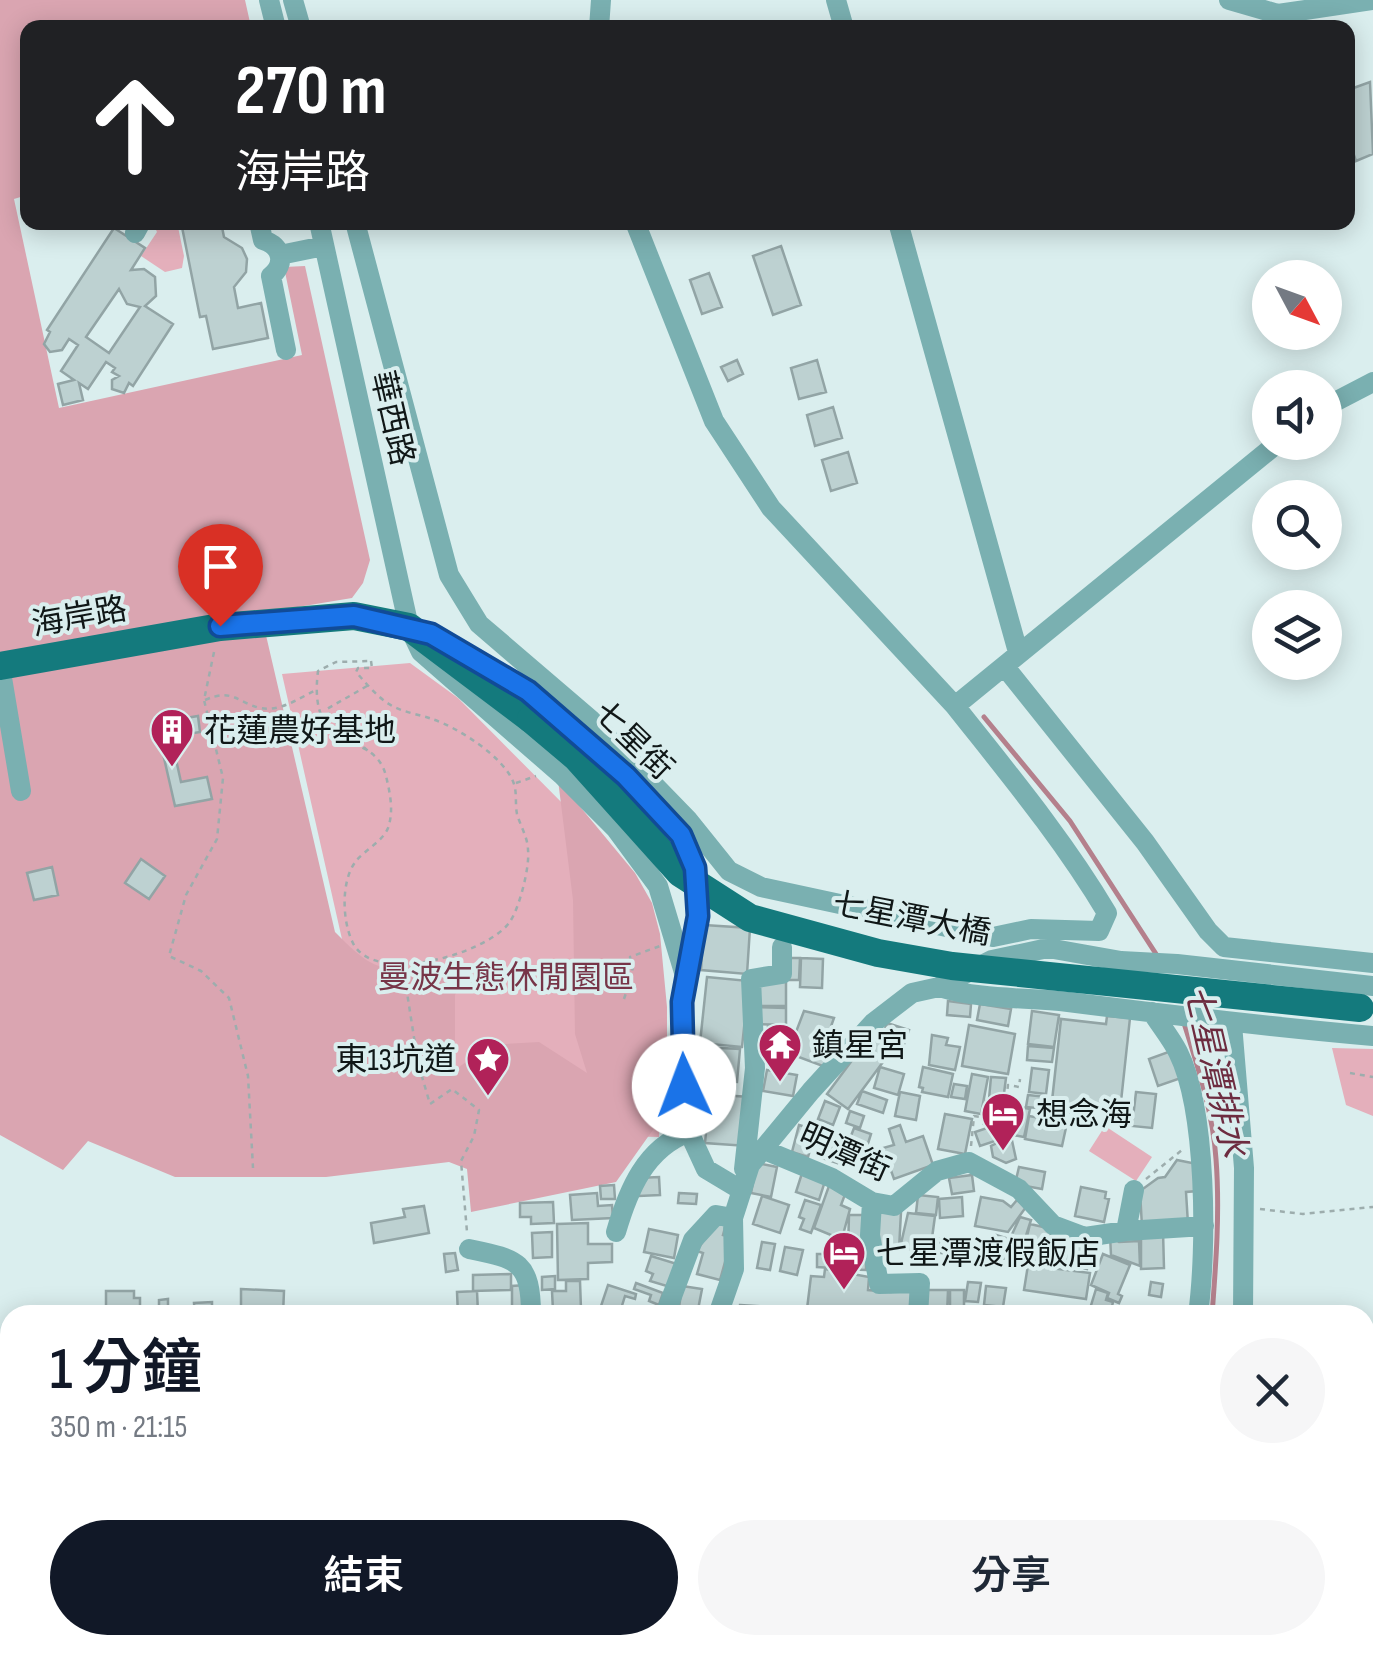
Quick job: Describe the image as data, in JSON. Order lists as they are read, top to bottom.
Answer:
{
  "streets": {
    "main road": ["海岸路", "七星潭大橋"],
    "street": ["華西路", "七星街", "明潭街"]
  },
  "crossings": [
    ["華西路", "海岸路"],
    ["華西路", "七星街"],
    ["華西路", "七星潭大橋"],
    ["海岸路", "七星街"],
    ["海岸路", "七星潭大橋"],
    ["七星街", "七星潭大橋"]
  ],
  "water": ["七星潭排水"],
  "parks": ["曼波生態休閒園區"],
  "places": {
    "building": ["花蓮農好基地"],
    "temple": ["鎮星宮"],
    "place": ["東13坑道"],
    "hotel": ["想念海", "七星潭渡假飯店"]
  },
  "north": "bottom right",
  "page": {
    "turn": ["270 m", "海岸路"],
    "heading": ["1 分鐘", "350 m · 21:15"],
    "buttons": ["結束", "分享"]
  }
}
